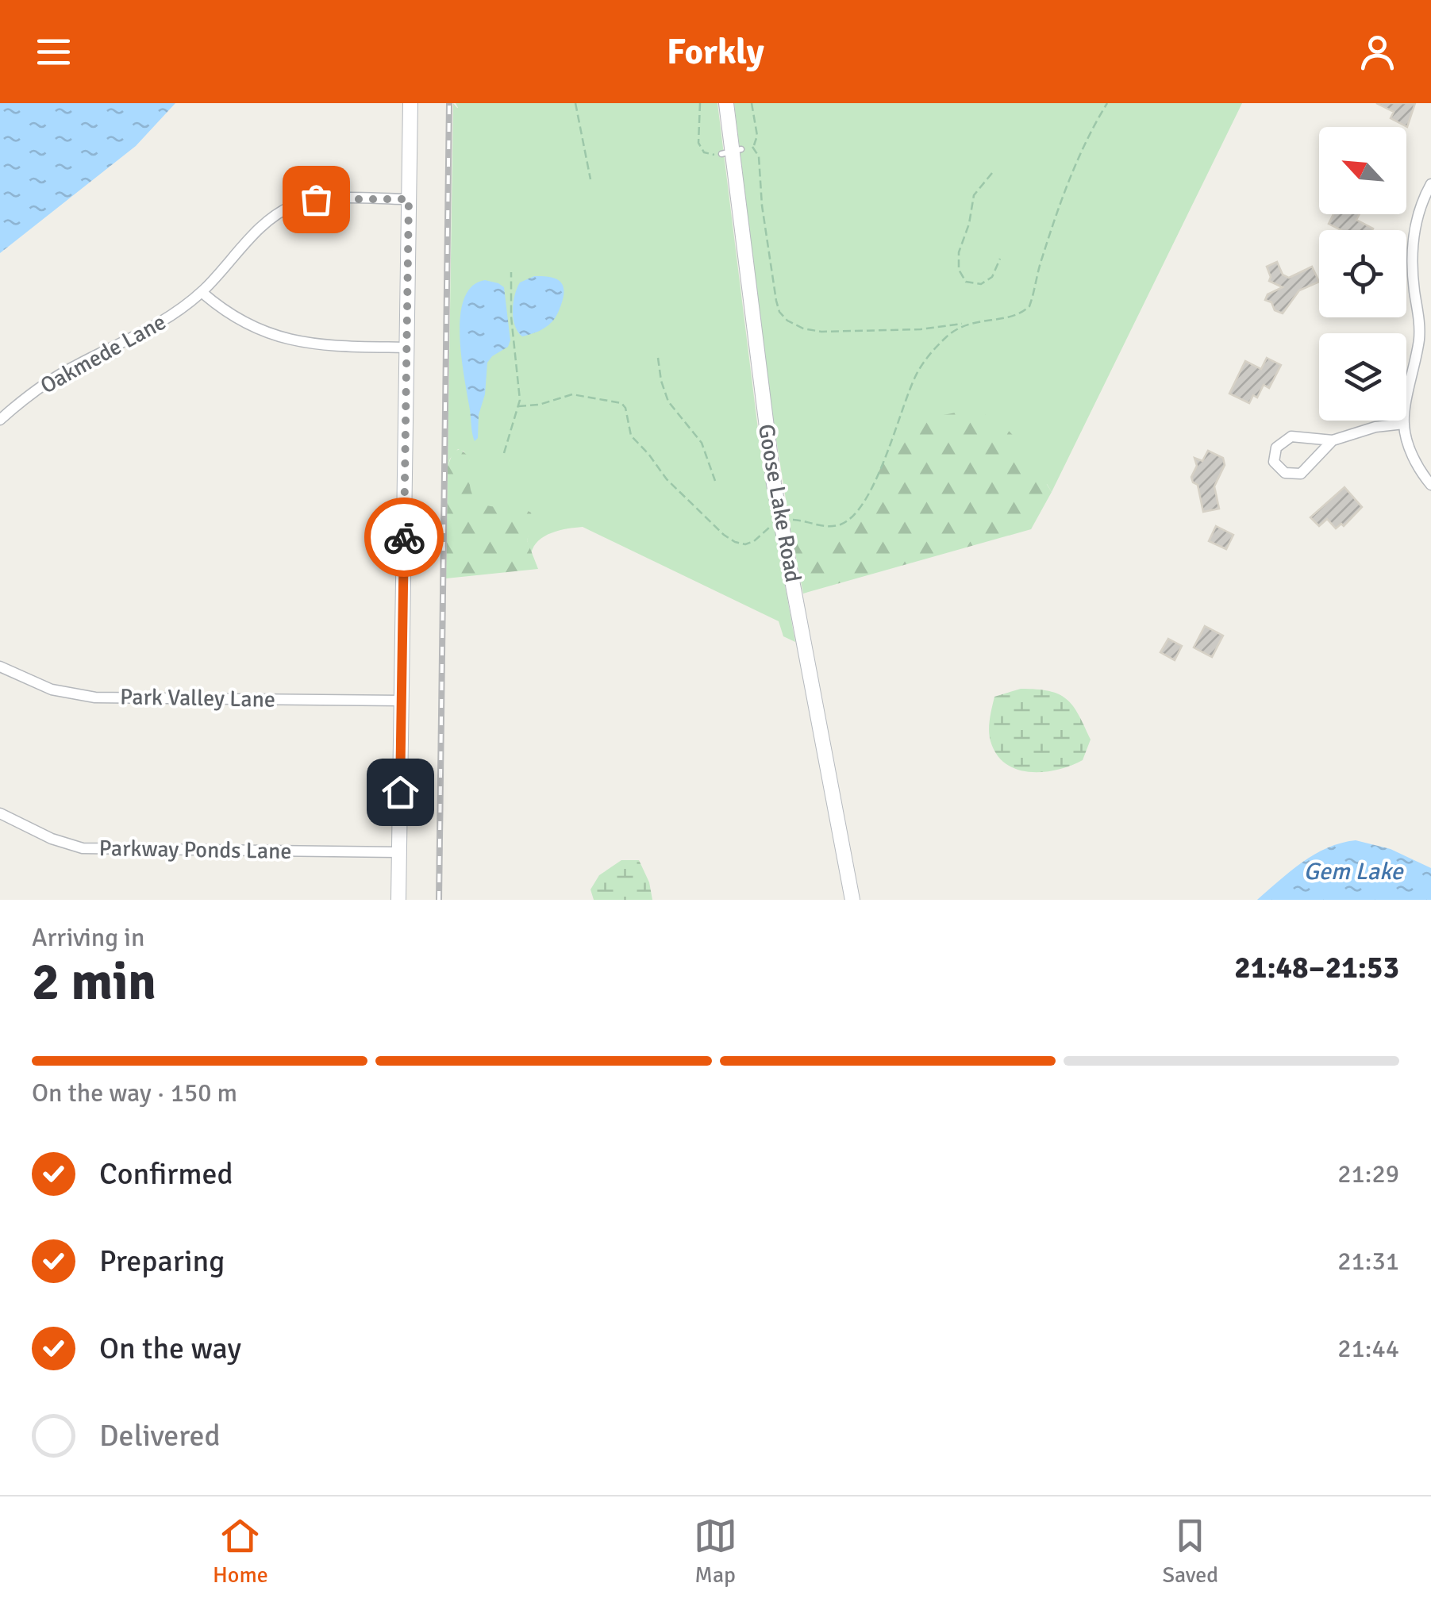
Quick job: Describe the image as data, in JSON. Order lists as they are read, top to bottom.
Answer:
{
  "streets": {
    "street": [
      "Oakmede Lane",
      "Goose Lake Road",
      "Park Valley Lane",
      "Parkway Ponds Lane"
    ]
  },
  "water": ["Gem Lake"],
  "north": "top left",
  "page": {
    "header": "Forkly",
    "heading": ["2 min", "Arriving in", "21:48–21:53"],
    "bar": "On the way · 150 m",
    "list": [
      ["Confirmed", "21:29"],
      ["Preparing", "21:31"],
      ["On the way", "21:44"],
      "Delivered"
    ],
    "tabs": ["Home", "Map", "Saved"]
  }
}
